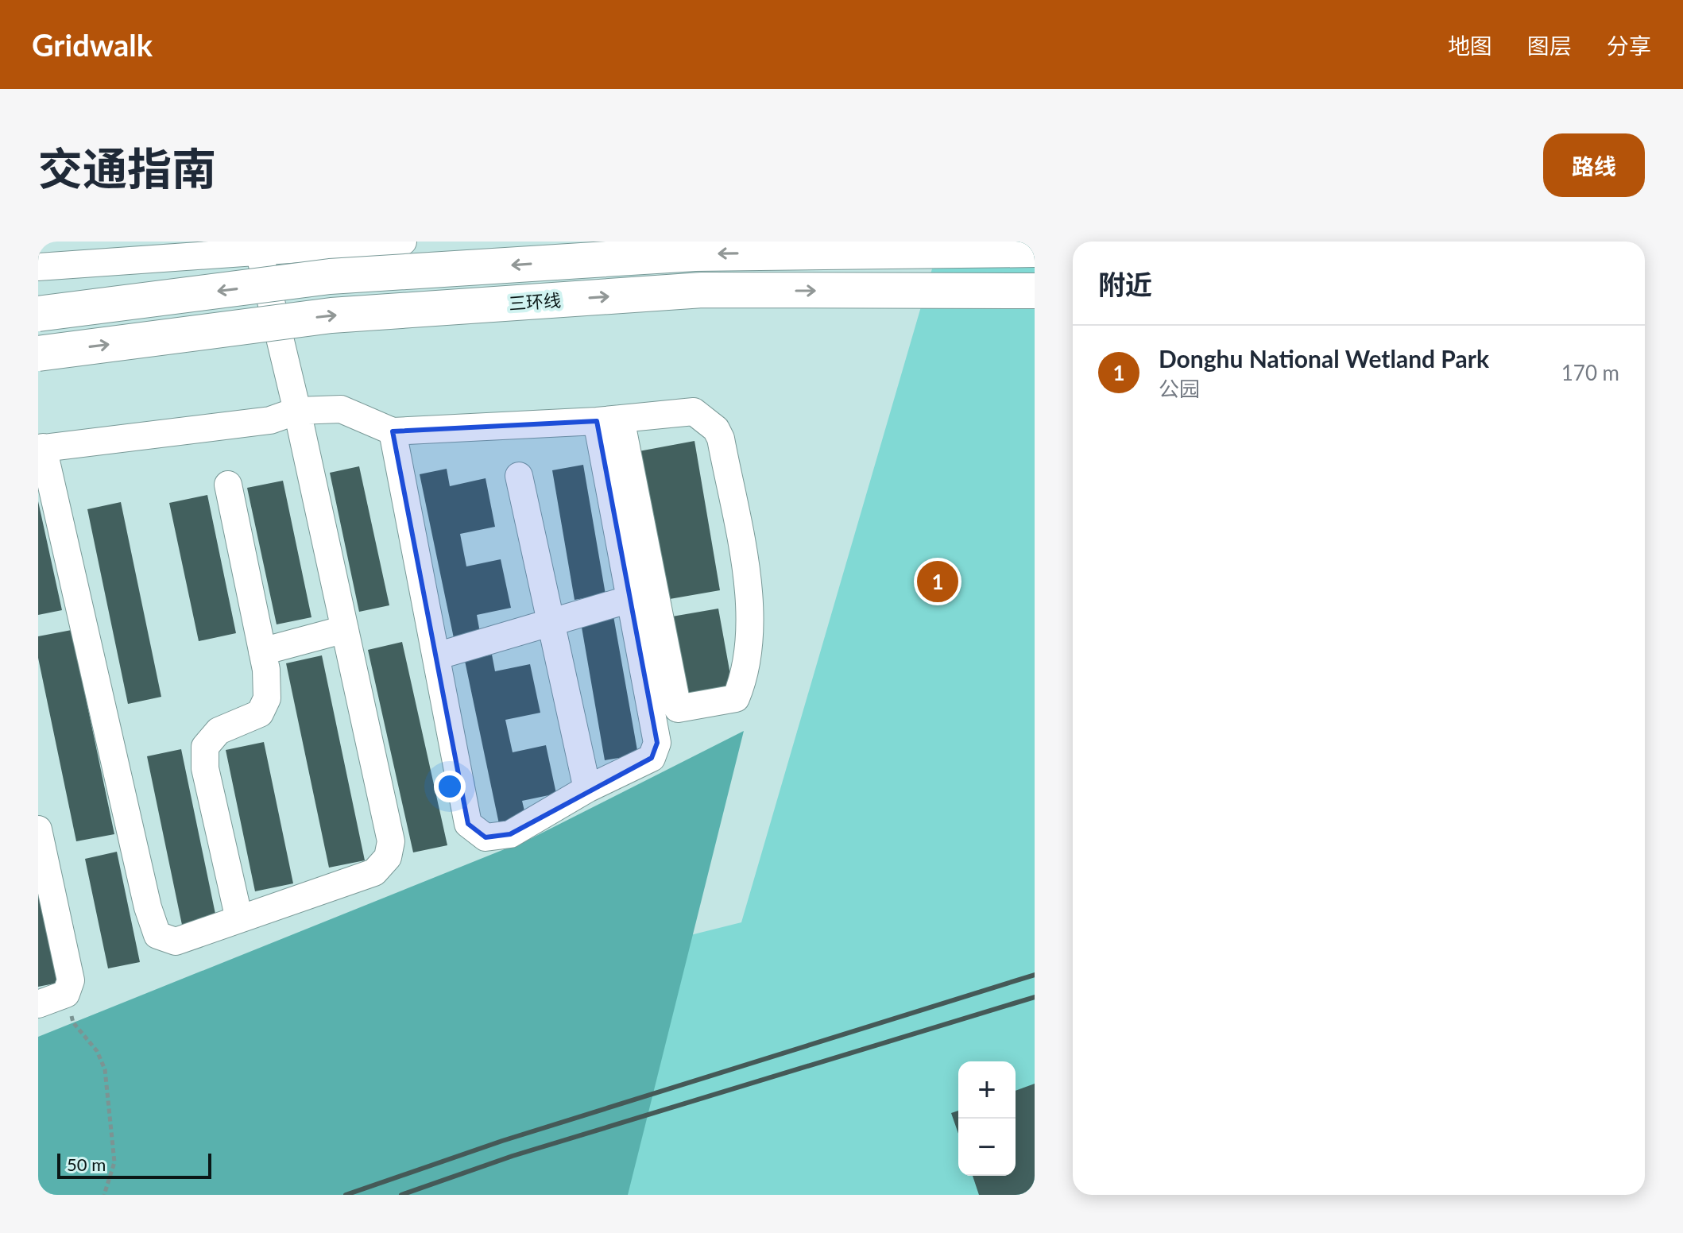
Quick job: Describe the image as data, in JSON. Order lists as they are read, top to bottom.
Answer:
{
  "streets": {
    "highway": ["三环线"]
  },
  "scale_bar": "50 m",
  "page": {
    "header": "Gridwalk",
    "nav": ["地图", "图层", "分享"],
    "title": "交通指南",
    "buttons": "路线",
    "heading": "附近",
    "list": [
      {
        "mark": "1",
        "name": "Donghu National Wetland Park",
        "note": "公园",
        "value": "170 m"
      }
    ],
    "pins": "1",
    "map_buttons": ["+", "−"],
    "scale": "50 m"
  }
}
